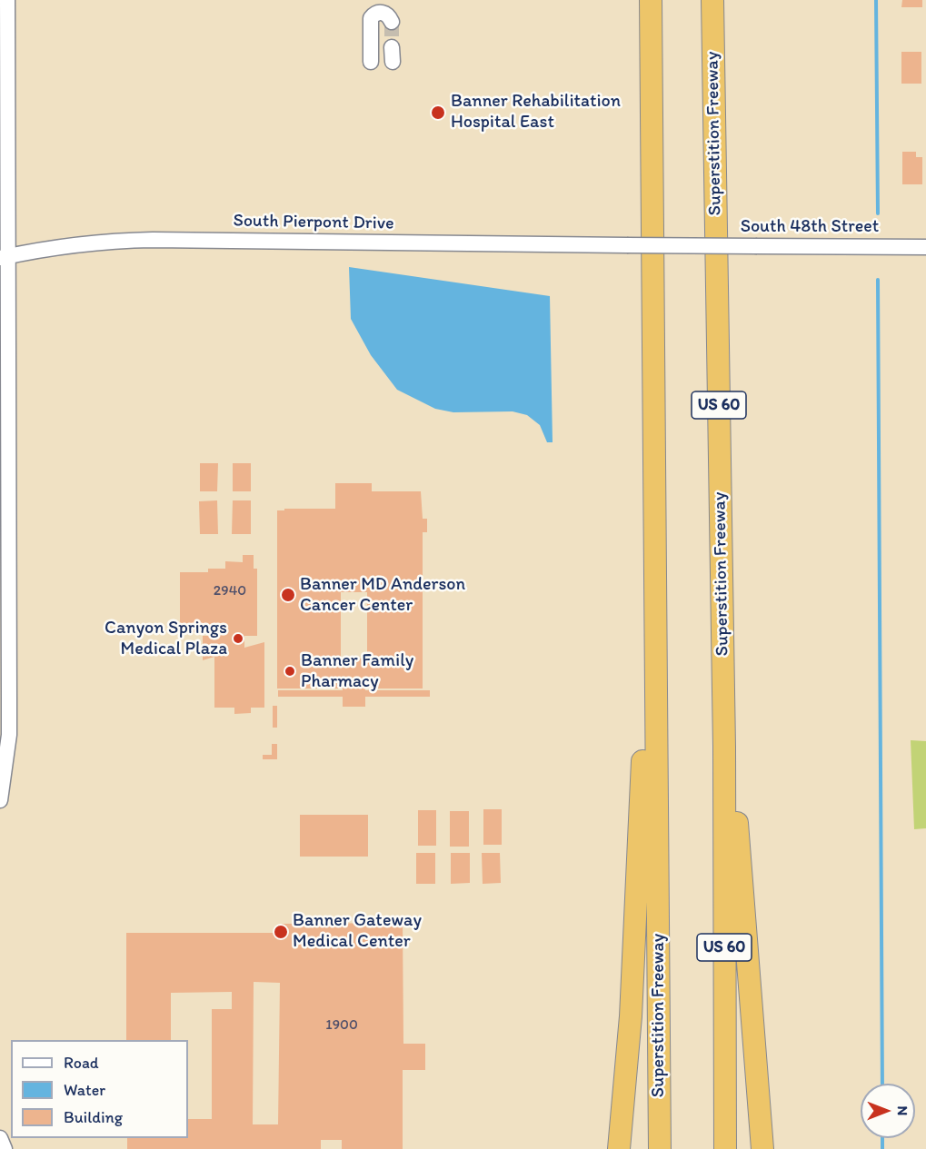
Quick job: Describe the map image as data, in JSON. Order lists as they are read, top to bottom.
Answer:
{
  "streets": {
    "highway": ["Superstition Freeway", "US 60"],
    "street": ["South Pierpont Drive", "South 48th Street"]
  },
  "crossings": [
    ["South Pierpont Drive", "South 48th Street"]
  ],
  "places": [
    "Banner Rehabilitation Hospital East",
    "Banner MD Anderson Cancer Center",
    "Canyon Springs Medical Plaza",
    "Banner Family Pharmacy",
    "Banner Gateway Medical Center"
  ],
  "house_numbers": ["2940", "1900"],
  "legend": ["Road", "Water", "Building"],
  "north": "right"
}
